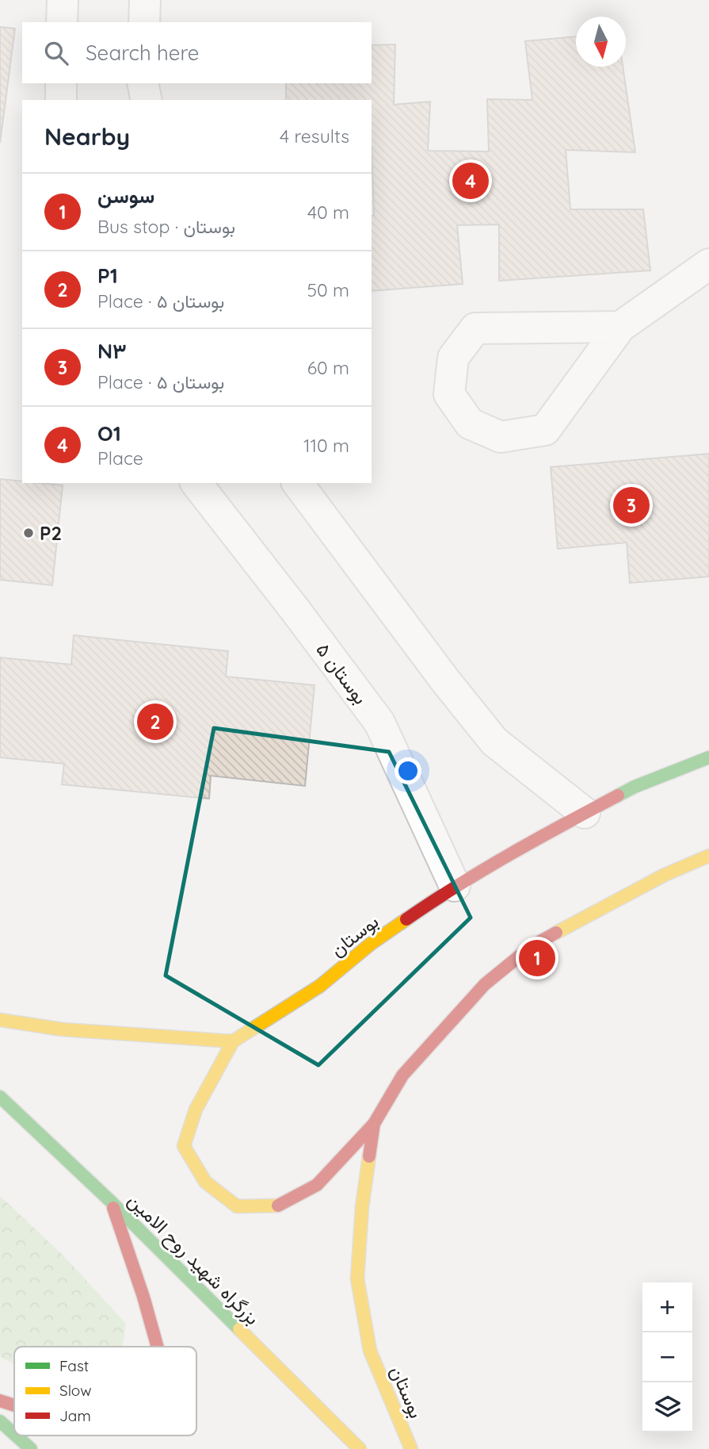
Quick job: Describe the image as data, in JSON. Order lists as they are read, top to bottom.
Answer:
{
  "streets": {
    "main road": ["بوستان", "بزرگراه شهید روح الامین"],
    "street": ["بوستان ۵"]
  },
  "crossings": [
    ["بوستان ۵", "بوستان"]
  ],
  "places": ["P2"],
  "legend": ["Fast", "Slow", "Jam"],
  "north": "bottom",
  "page": {
    "search": "Search here",
    "heading": ["Nearby", "4 results"],
    "pins": [
      "4",
      "3",
      "2",
      "1"
    ],
    "list": [
      {
        "mark": "1",
        "name": "سوسن",
        "note": "Bus stop · بوستان",
        "value": "40 m"
      },
      {
        "mark": "2",
        "name": "P1",
        "note": "Place · بوستان ۵",
        "value": "50 m"
      },
      {
        "mark": "3",
        "name": "N۳",
        "note": "Place · بوستان ۵",
        "value": "60 m"
      },
      {
        "mark": "4",
        "name": "O1",
        "note": "Place",
        "value": "110 m"
      }
    ],
    "map_buttons": ["+", "−"]
  }
}
